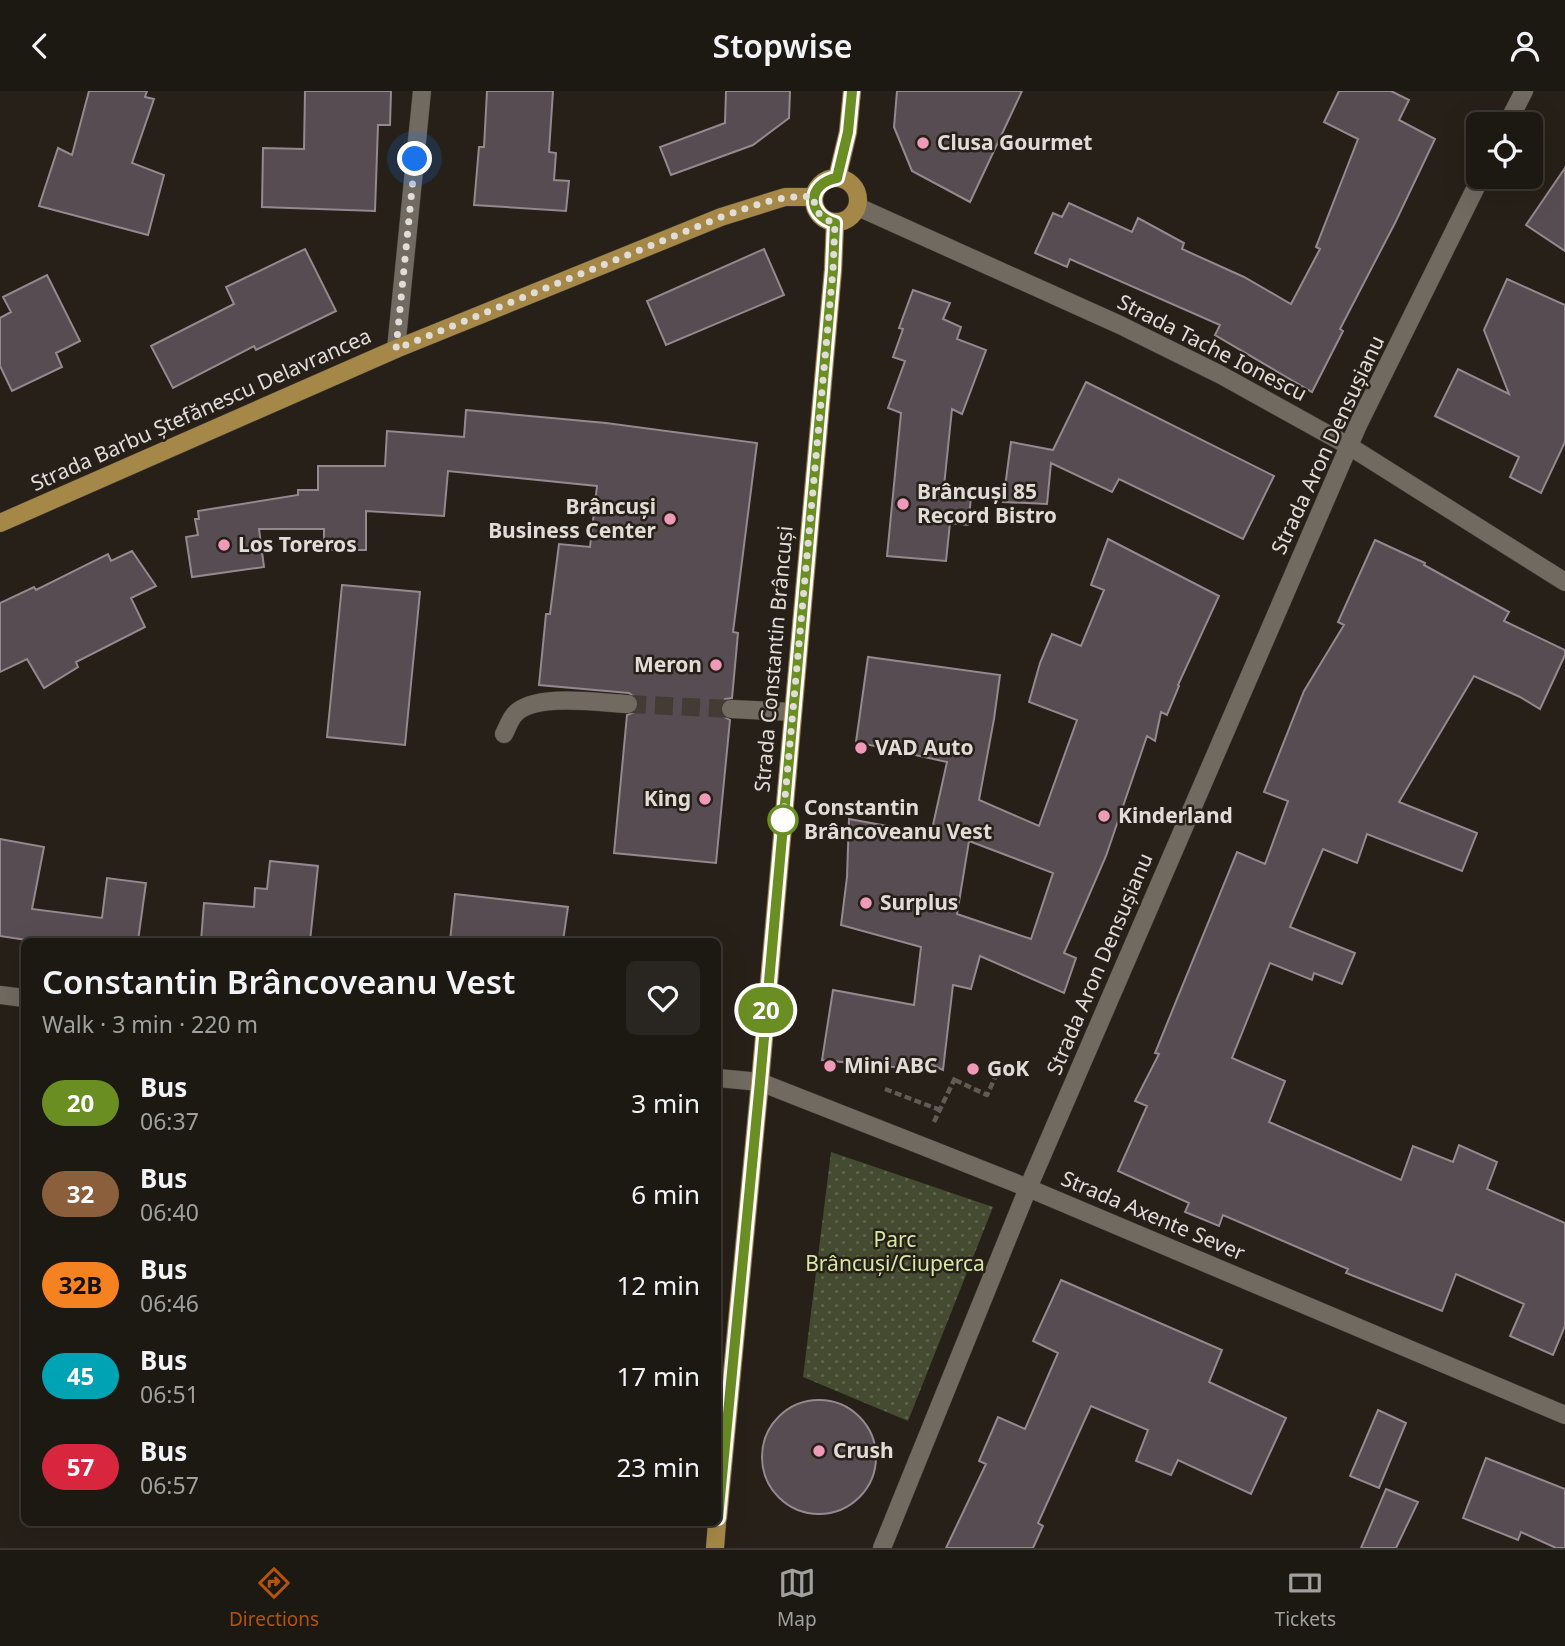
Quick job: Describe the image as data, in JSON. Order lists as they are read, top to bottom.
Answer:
{
  "streets": {
    "main road": ["Strada Barbu Ștefănescu Delavrancea", "Strada Constantin Brâncuși"],
    "street": ["Strada Tache Ionescu", "Strada Aron Densușianu", "Strada Axente Sever"]
  },
  "crossings": [
    ["Strada Tache Ionescu", "Strada Barbu Ștefănescu Delavrancea"],
    ["Strada Tache Ionescu", "Strada Aron Densușianu"],
    ["Strada Tache Ionescu", "Strada Constantin Brâncuși"],
    ["Strada Barbu Ștefănescu Delavrancea", "Strada Constantin Brâncuși"],
    ["Strada Aron Densușianu", "Strada Axente Sever"],
    ["Strada Constantin Brâncuși", "Strada Axente Sever"]
  ],
  "parks": ["Parc Brâncuși/Ciuperca"],
  "places": [
    "Clusa Gourmet",
    "Brâncuși 85 Record Bistro",
    "Brâncuși Business Center",
    "Los Toreros",
    "Meron",
    "VAD Auto",
    "King",
    "Kinderland",
    "Constantin Brâncoveanu Vest",
    "Surplus",
    "Mini ABC",
    "GoK",
    "Crush"
  ],
  "lines": ["bus line 20"],
  "page": {
    "header": "Stopwise",
    "on_map": "20",
    "heading": ["Constantin Brâncoveanu Vest", "Walk · 3 min · 220 m"],
    "list": [
      {
        "mark": "20",
        "name": "Bus",
        "note": "06:37",
        "value": "3 min"
      },
      {
        "mark": "32",
        "name": "Bus",
        "note": "06:40",
        "value": "6 min"
      },
      {
        "mark": "32B",
        "name": "Bus",
        "note": "06:46",
        "value": "12 min"
      },
      {
        "mark": "45",
        "name": "Bus",
        "note": "06:51",
        "value": "17 min"
      },
      {
        "mark": "57",
        "name": "Bus",
        "note": "06:57",
        "value": "23 min"
      }
    ],
    "tabs": ["Directions", "Map", "Tickets"]
  }
}
